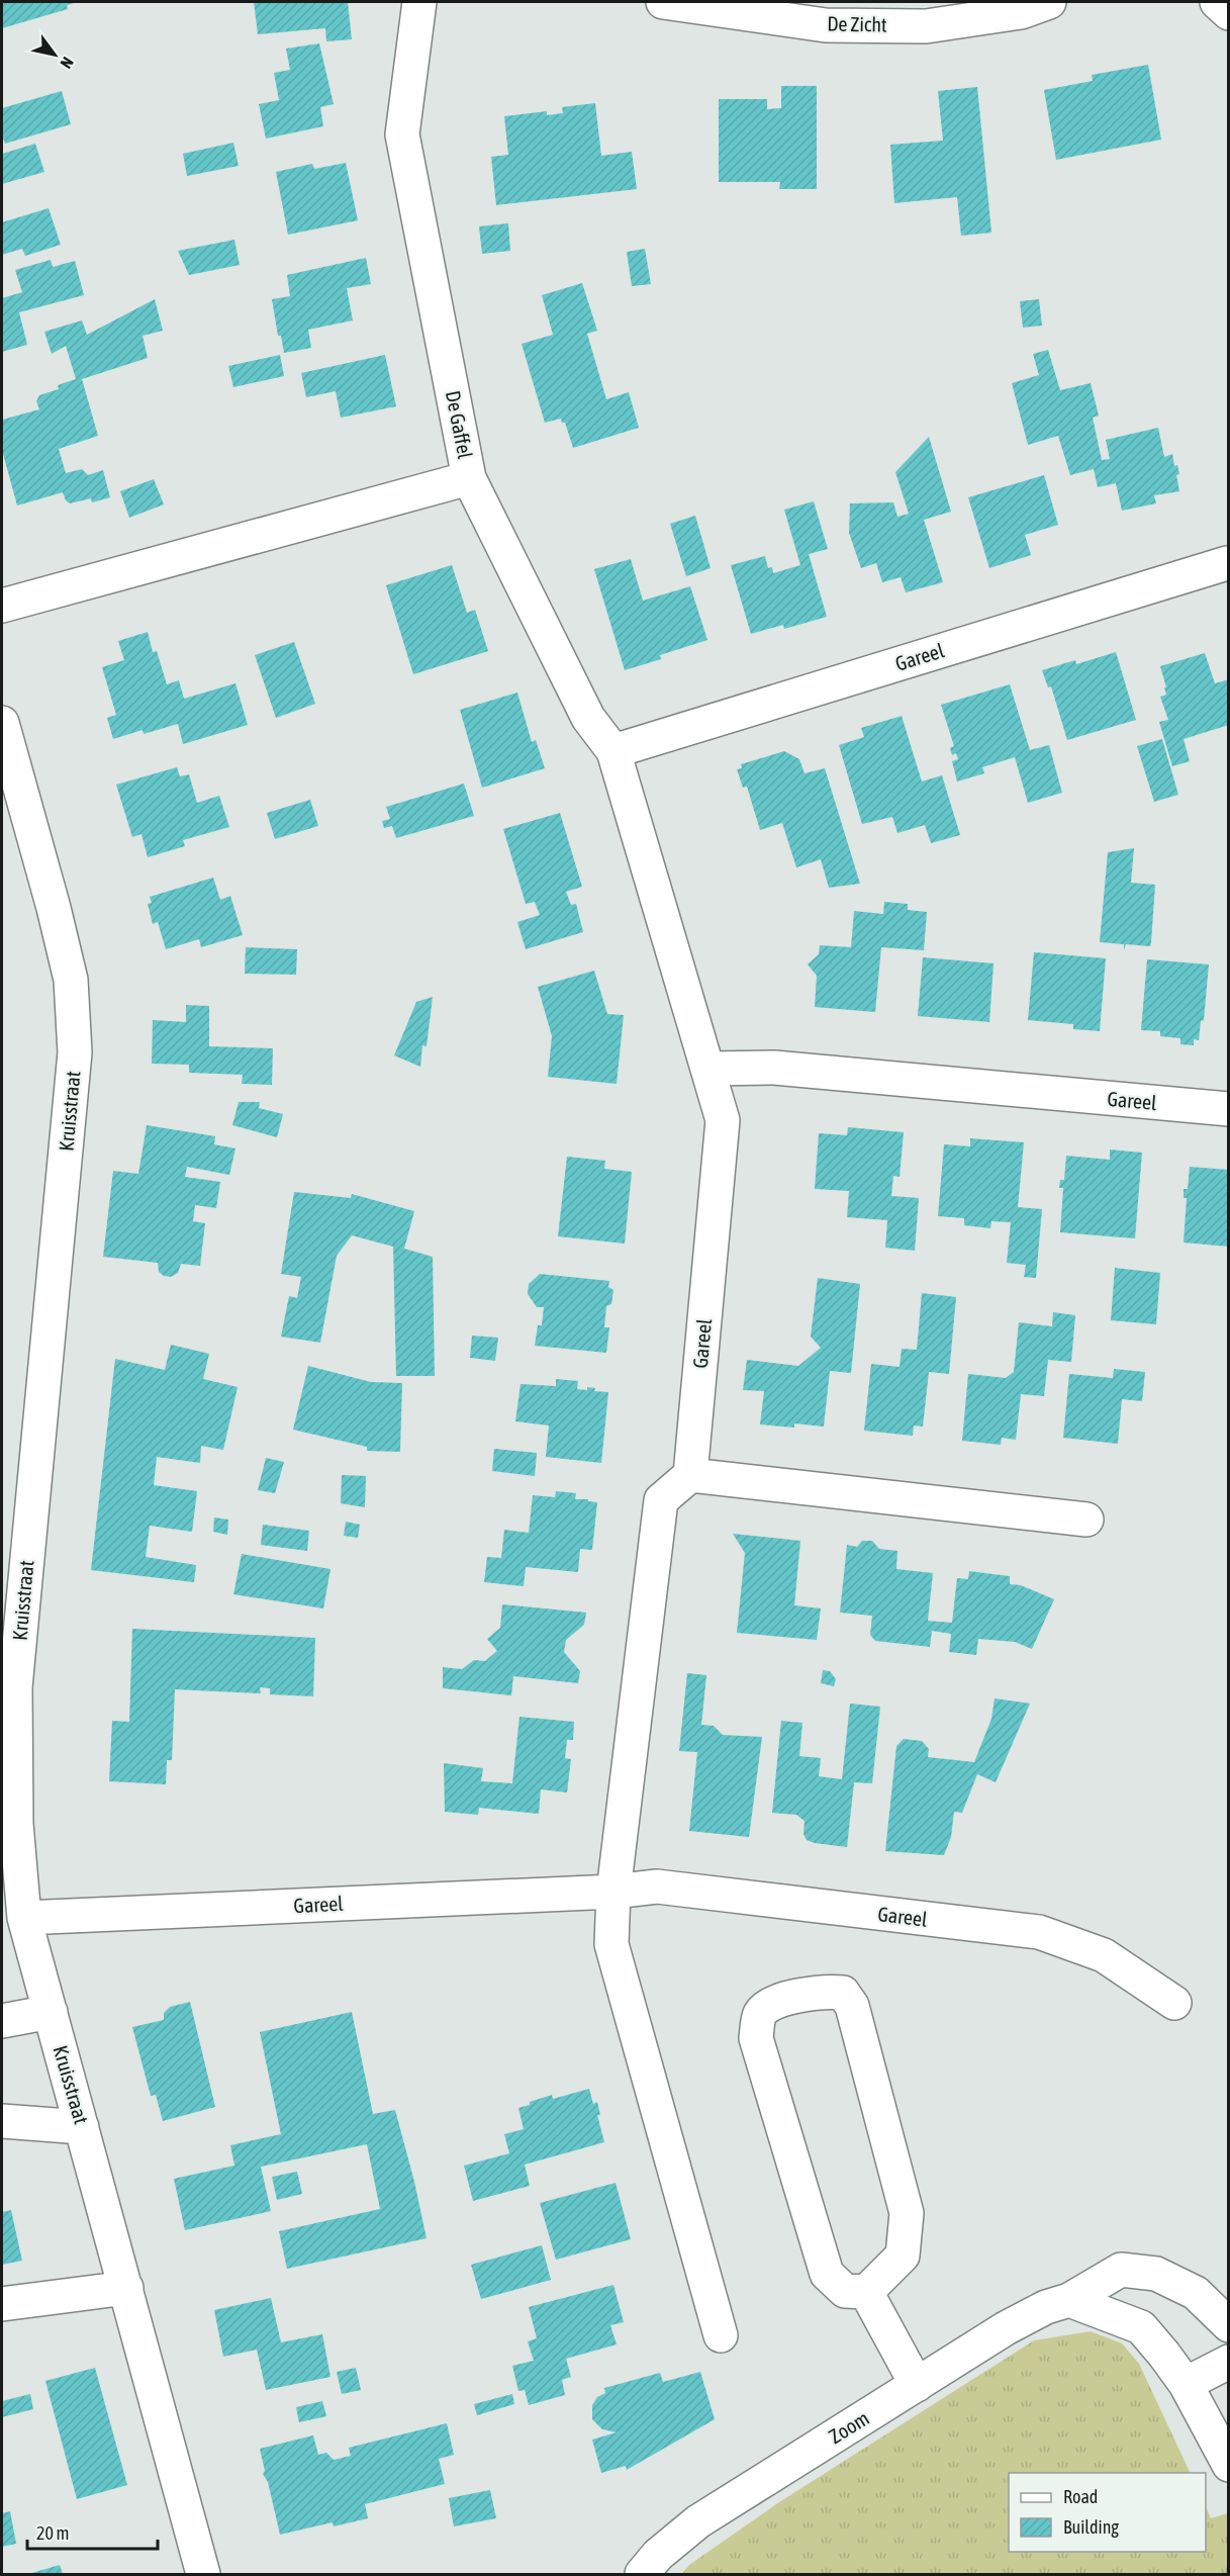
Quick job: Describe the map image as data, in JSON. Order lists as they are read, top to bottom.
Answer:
{
  "streets": {
    "street": [
      "De Zicht",
      "De Gaffel",
      "Gareel",
      "Kruisstraat",
      "Zoom"
    ]
  },
  "crossings": [
    ["De Gaffel", "Gareel"],
    ["Gareel", "Kruisstraat"]
  ],
  "legend": ["Road", "Building"],
  "scale_bar": "20 m",
  "north": "bottom right"
}
